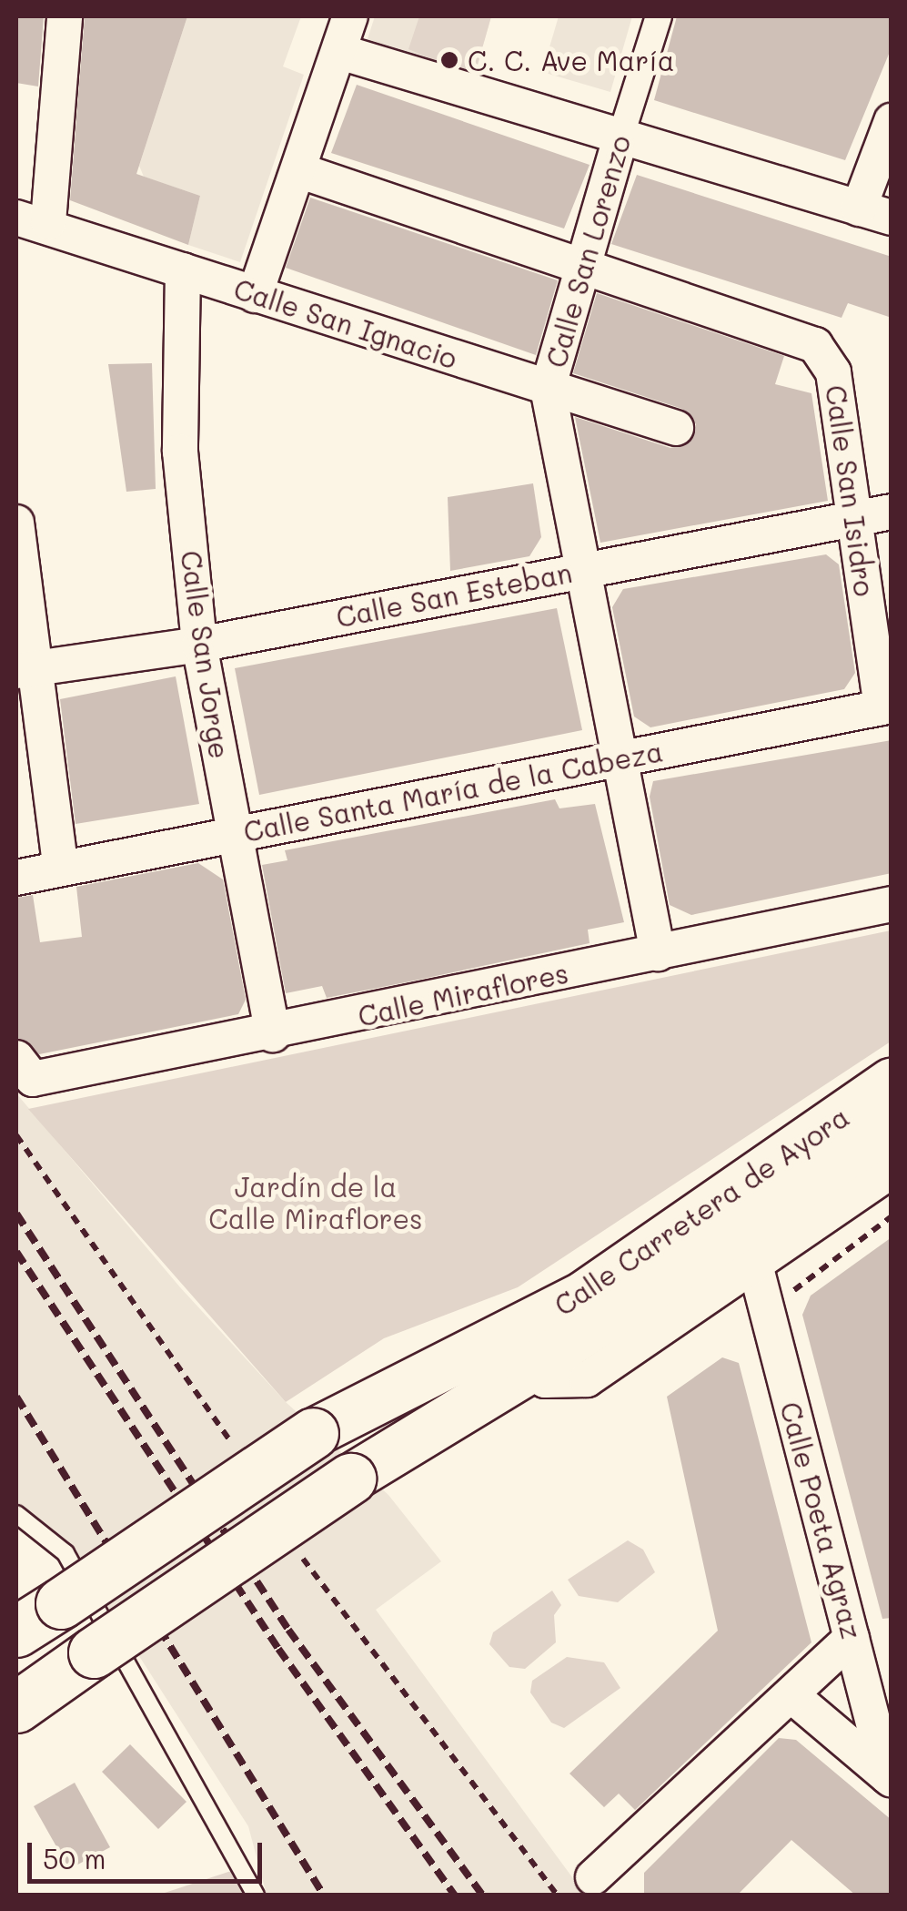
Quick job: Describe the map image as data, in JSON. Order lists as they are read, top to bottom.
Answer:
{
  "streets": {
    "main road": ["Calle Carretera de Ayora"],
    "street": [
      "Calle San Lorenzo",
      "Calle San Ignacio",
      "Calle San Isidro",
      "Calle San Esteban",
      "Calle San Jorge",
      "Calle Santa María de la Cabeza",
      "Calle Miraflores",
      "Calle Poeta Agraz"
    ]
  },
  "crossings": [
    ["Calle San Lorenzo", "Calle San Ignacio"],
    ["Calle San Lorenzo", "Calle San Isidro"],
    ["Calle San Lorenzo", "Calle San Esteban"],
    ["Calle San Lorenzo", "Calle Santa María de la Cabeza"],
    ["Calle San Lorenzo", "Calle Miraflores"],
    ["Calle San Ignacio", "Calle San Jorge"],
    ["Calle San Isidro", "Calle San Esteban"],
    ["Calle San Isidro", "Calle Santa María de la Cabeza"],
    ["Calle San Esteban", "Calle San Jorge"],
    ["Calle San Jorge", "Calle Santa María de la Cabeza"],
    ["Calle San Jorge", "Calle Miraflores"]
  ],
  "parks": ["Jardín de la Calle Miraflores"],
  "places": ["C. C. Ave María"],
  "scale_bar": "50 m"
}
